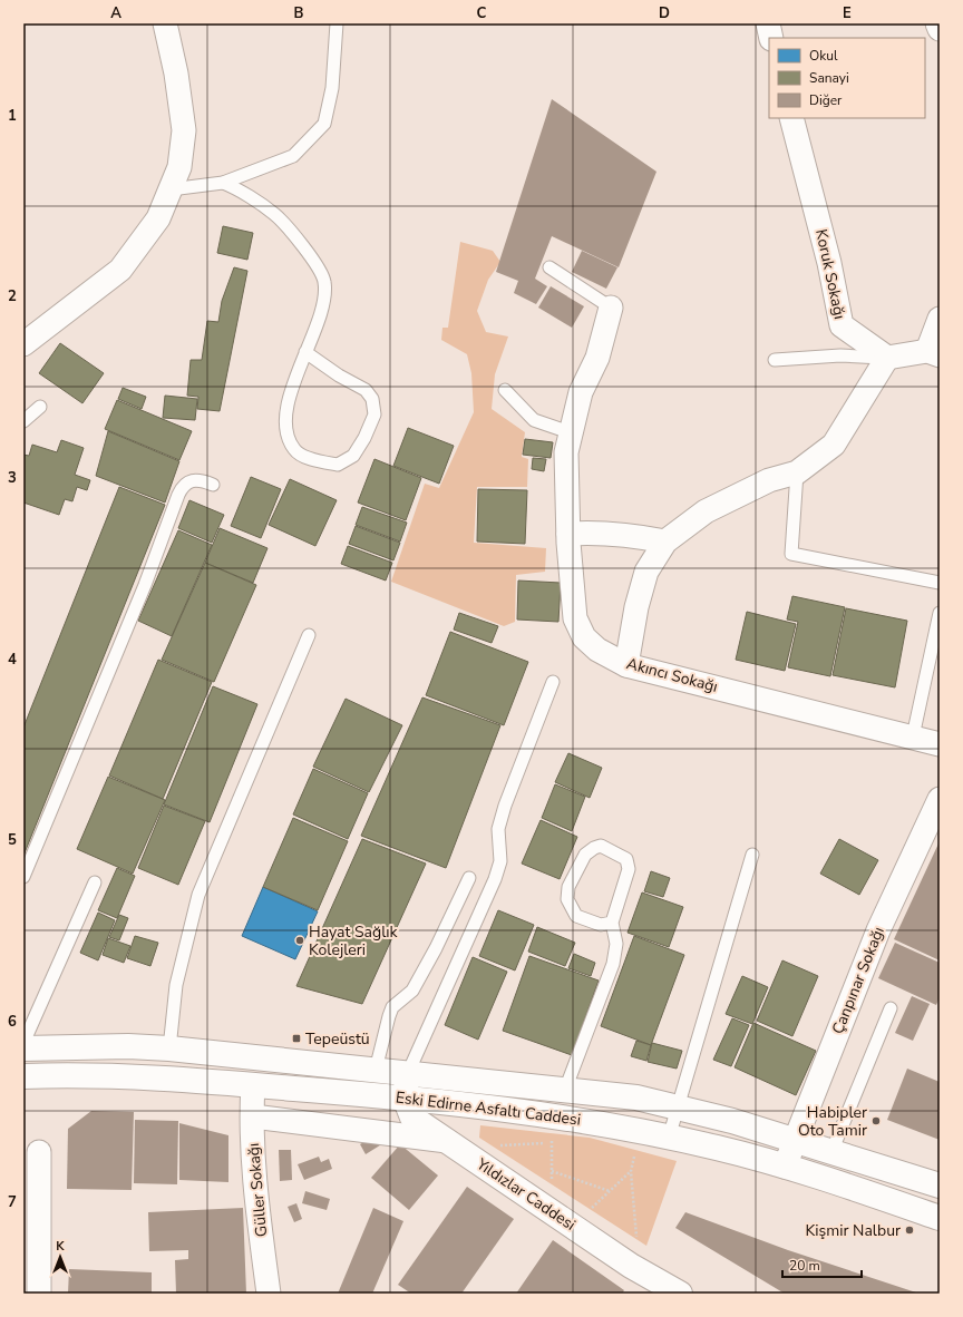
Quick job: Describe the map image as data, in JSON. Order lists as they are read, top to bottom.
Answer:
{
  "streets": {
    "main road": ["Eski Edirne Asfaltı Caddesi", "Yıldızlar Caddesi"],
    "street": [
      "Koruk Sokağı",
      "Akıncı Sokağı",
      "Çanpınar Sokağı",
      "Güller Sokağı"
    ]
  },
  "crossings": [
    ["Çanpınar Sokağı", "Eski Edirne Asfaltı Caddesi"],
    ["Eski Edirne Asfaltı Caddesi", "Güller Sokağı"],
    ["Eski Edirne Asfaltı Caddesi", "Yıldızlar Caddesi"]
  ],
  "places": {
    "other": ["Hayat Sağlık Kolejleri", "Habipler Oto Tamir", "Kişmir Nalbur"],
    "transit": ["Tepeüstü"]
  },
  "legend": ["Okul", "Sanayi", "Diğer"],
  "scale_bar": "20 m",
  "north": "top",
  "grid": {
    "columns": [
      "A",
      "B",
      "C",
      "D",
      "E"
    ],
    "rows": [
      "1",
      "2",
      "3",
      "4",
      "5",
      "6",
      "7"
    ]
  }
}
